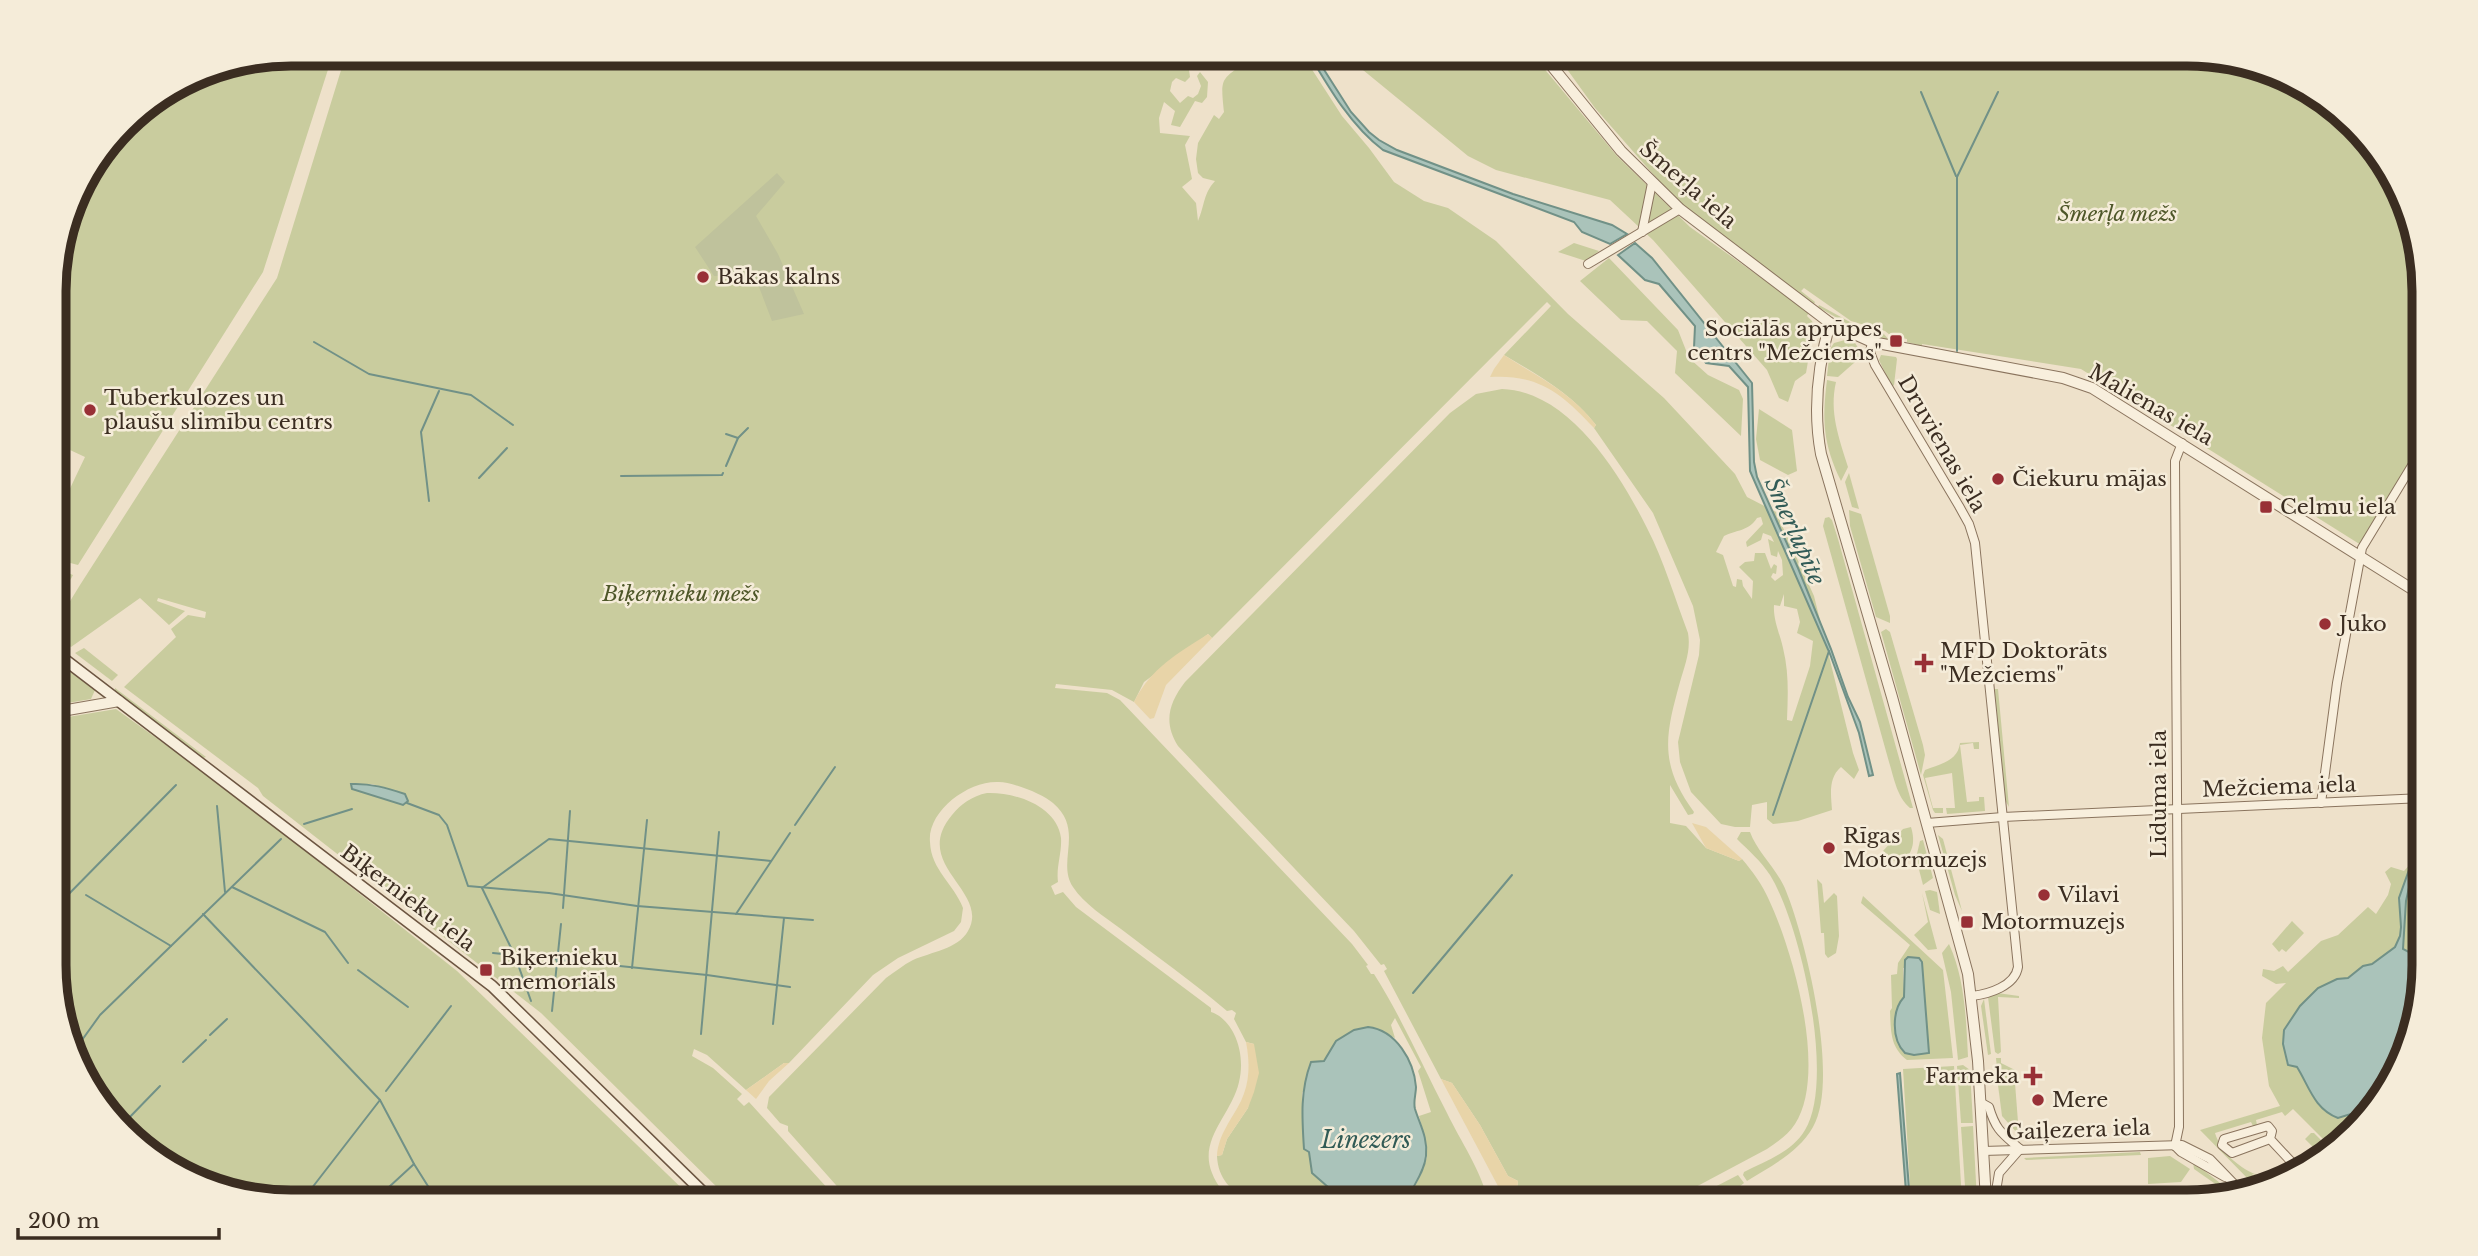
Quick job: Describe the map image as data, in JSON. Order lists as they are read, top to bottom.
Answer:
{
  "streets": {
    "main road": ["Biķernieku iela"],
    "street": [
      "Šmerļa iela",
      "Malienas iela",
      "Druvienas iela",
      "Mežciema iela",
      "Līduma iela",
      "Gaiļezera iela"
    ]
  },
  "crossings": [
    ["Šmerļa iela", "Malienas iela"],
    ["Malienas iela", "Druvienas iela"],
    ["Malienas iela", "Līduma iela"],
    ["Druvienas iela", "Mežciema iela"],
    ["Mežciema iela", "Līduma iela"],
    ["Līduma iela", "Gaiļezera iela"]
  ],
  "water": ["Šmerļupīte", "Linezers"],
  "parks": ["Šmerļa mežs", "Biķernieku mežs"],
  "places": {
    "other": [
      "Bākas kalns",
      "Tuberkulozes un plaušu slimību centrs",
      "Čiekuru mājas",
      "Juko",
      "Rīgas Motormuzejs",
      "Vilavi",
      "Mere"
    ],
    "transit": [
      "Sociālās aprūpes centrs \"Mežciems\"",
      "Celmu iela",
      "Motormuzejs",
      "Biķernieku memoriāls"
    ],
    "health": ["MFD Doktorāts \"Mežciems\"", "Farmeka"]
  },
  "scale_bar": "200 m"
}
